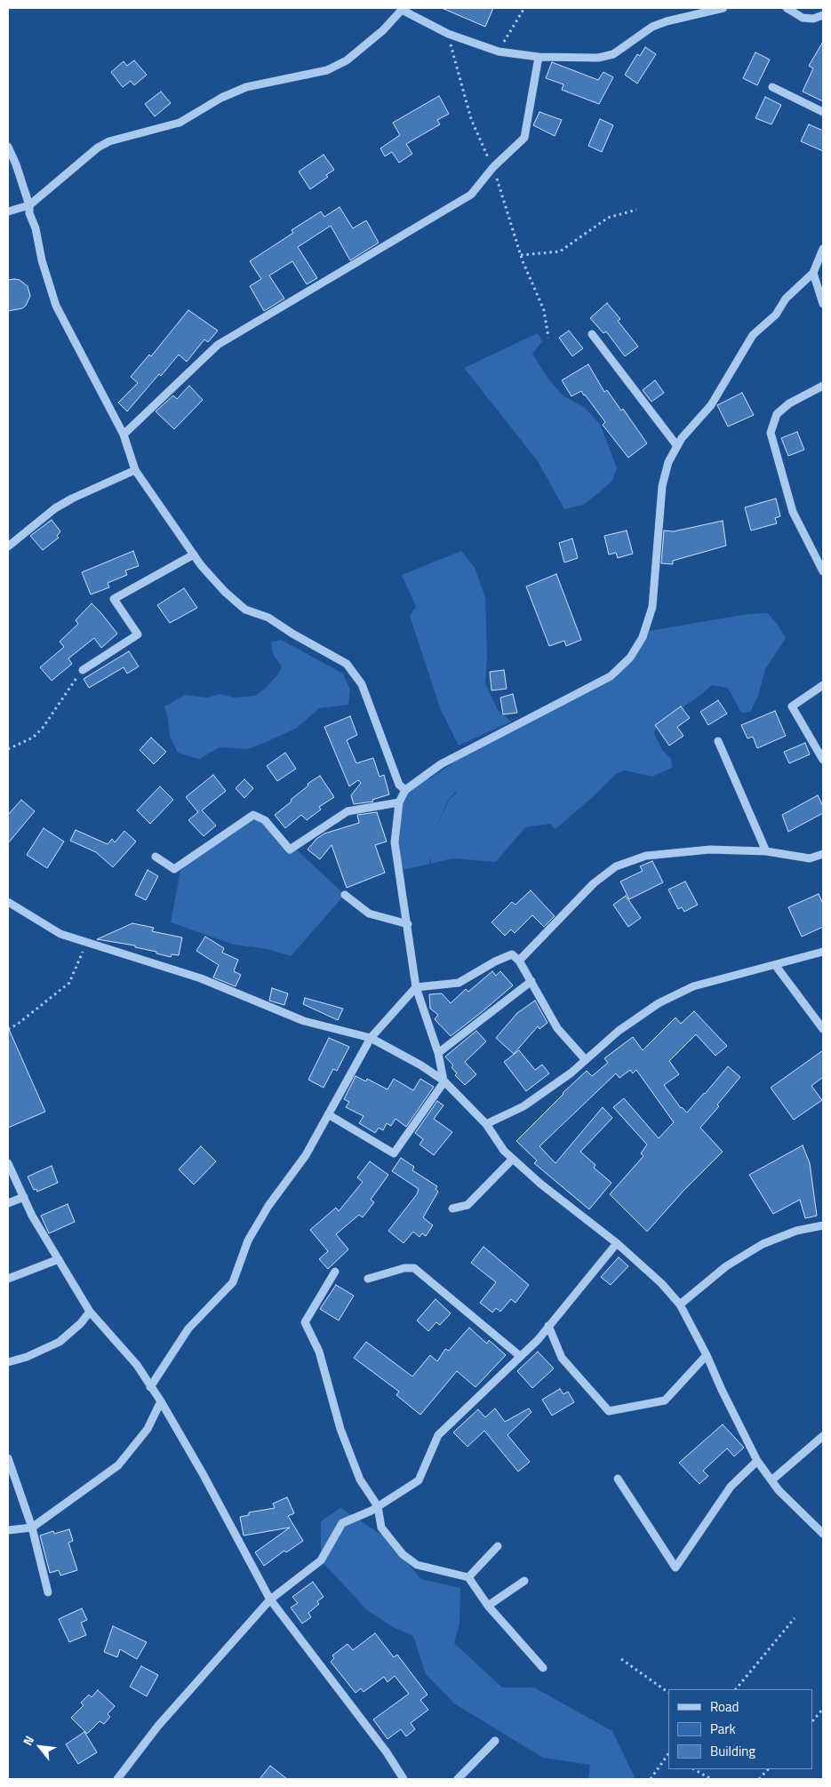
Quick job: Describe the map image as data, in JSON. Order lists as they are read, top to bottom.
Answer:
{
  "legend": ["Road", "Park", "Building"],
  "north": "top left"
}
